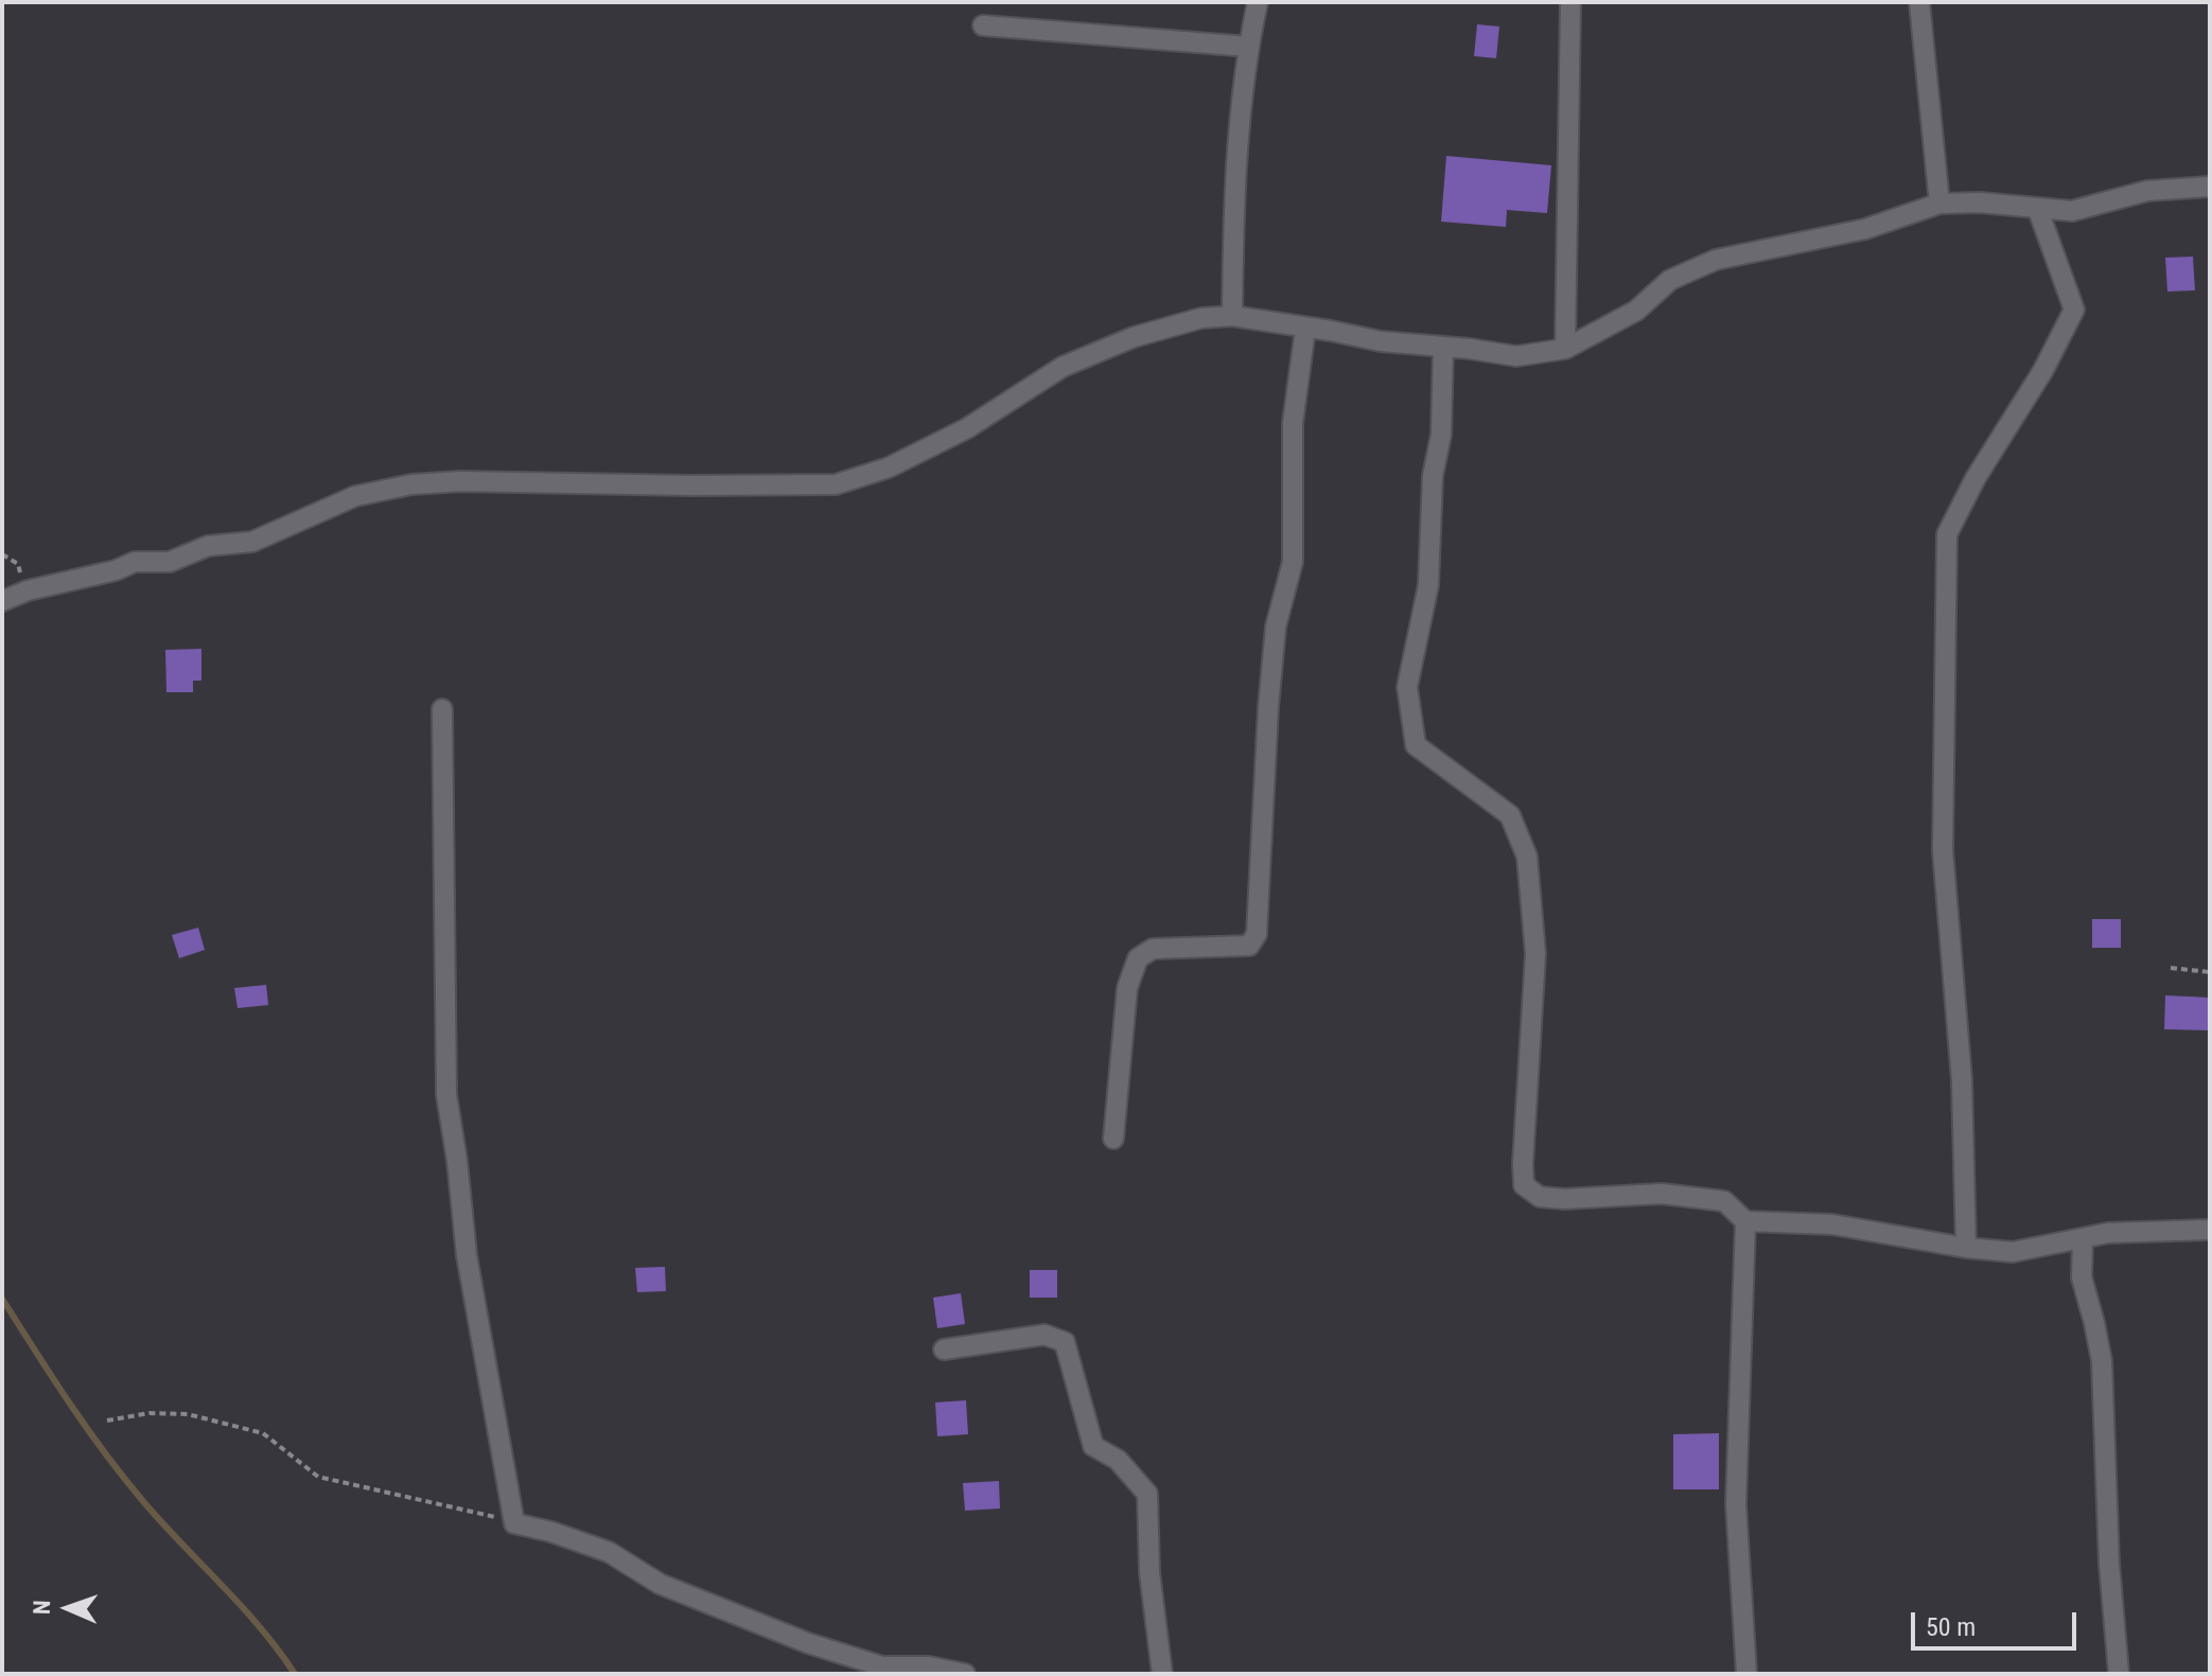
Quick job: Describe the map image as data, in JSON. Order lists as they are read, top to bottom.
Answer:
{
  "scale_bar": "50 m",
  "north": "left"
}
